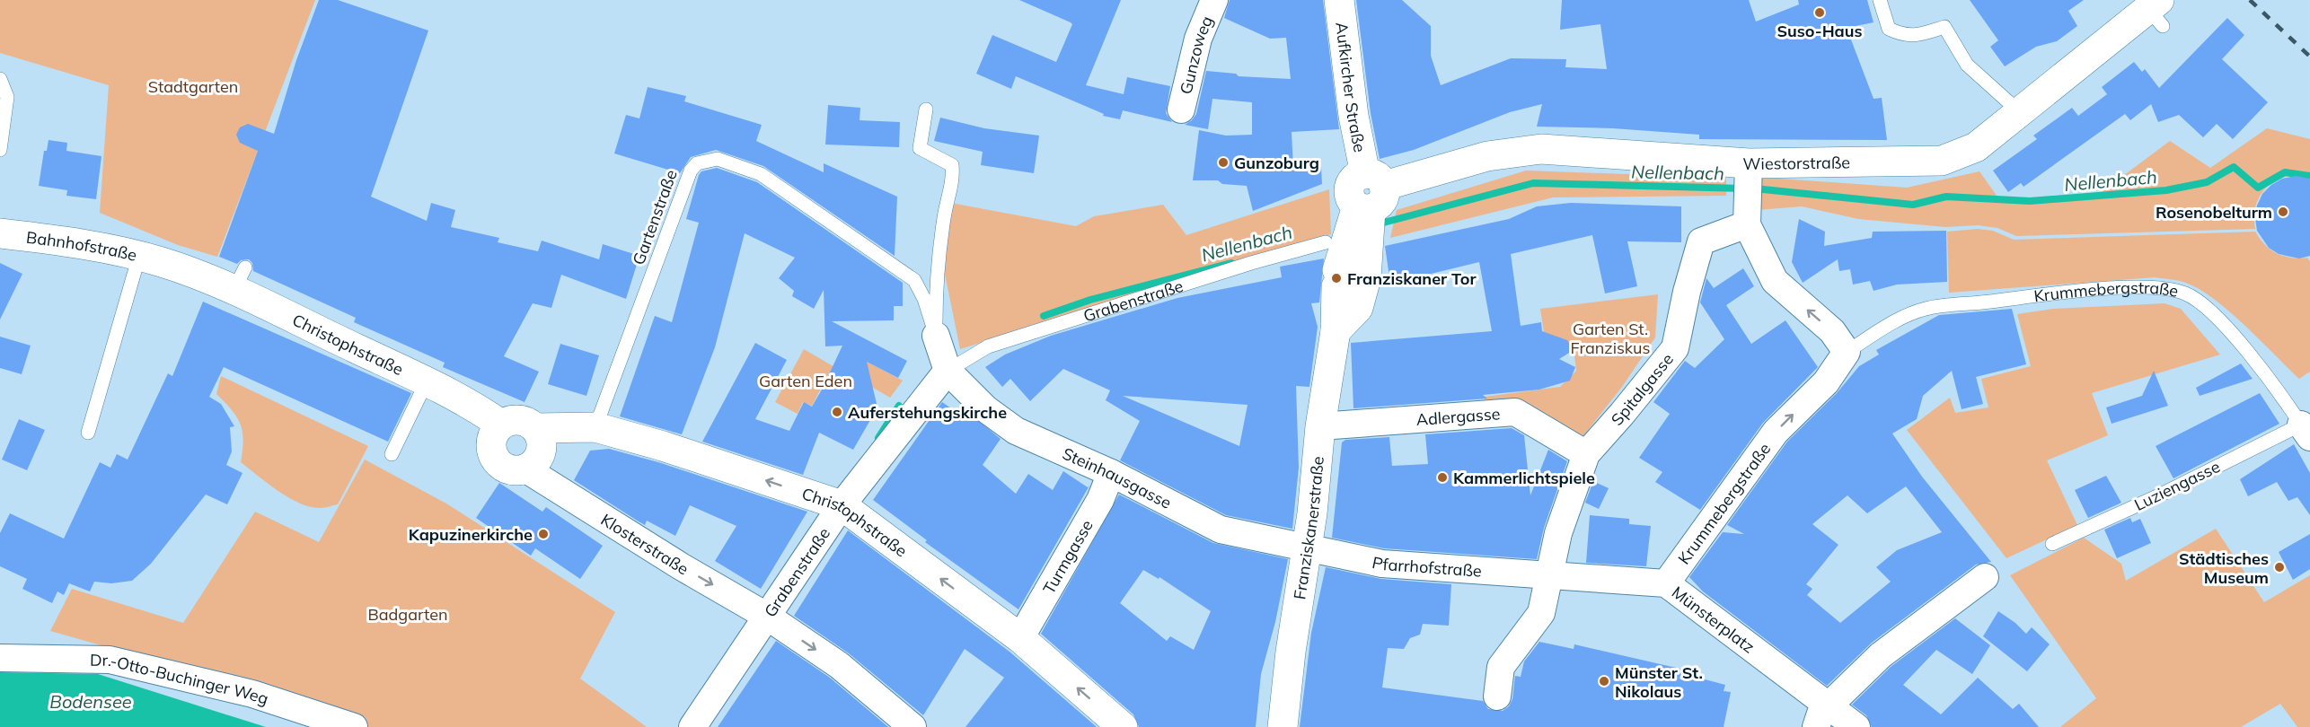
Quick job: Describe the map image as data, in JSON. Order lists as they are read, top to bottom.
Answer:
{
  "streets": {
    "street": [
      "Gunzoweg",
      "Aufkircher Straße",
      "Wiestorstraße",
      "Bahnhofstraße",
      "Krummebergstraße",
      "Grabenstraße",
      "Christophstraße",
      "Spitalgasse",
      "Adlergasse",
      "Steinhausgasse",
      "Franziskanerstraße",
      "Klosterstraße",
      "Turmgasse",
      "Pfarrhofstraße",
      "Münsterplatz",
      "Dr.-Otto-Buchinger Weg"
    ],
    "lane": ["Gartenstraße", "Luziengasse"]
  },
  "crossings": [
    ["Aufkircher Straße", "Wiestorstraße"],
    ["Aufkircher Straße", "Franziskanerstraße"],
    ["Wiestorstraße", "Franziskanerstraße"],
    ["Gartenstraße", "Christophstraße"],
    ["Bahnhofstraße", "Christophstraße"],
    ["Krummebergstraße", "Luziengasse"],
    ["Krummebergstraße", "Münsterplatz"],
    ["Grabenstraße", "Christophstraße"],
    ["Grabenstraße", "Steinhausgasse"],
    ["Grabenstraße", "Franziskanerstraße"],
    ["Grabenstraße", "Klosterstraße"],
    ["Christophstraße", "Klosterstraße"],
    ["Christophstraße", "Turmgasse"],
    ["Spitalgasse", "Adlergasse"],
    ["Spitalgasse", "Pfarrhofstraße"],
    ["Spitalgasse", "Münsterplatz"],
    ["Adlergasse", "Franziskanerstraße"],
    ["Steinhausgasse", "Franziskanerstraße"],
    ["Steinhausgasse", "Turmgasse"],
    ["Steinhausgasse", "Pfarrhofstraße"],
    ["Franziskanerstraße", "Pfarrhofstraße"],
    ["Pfarrhofstraße", "Münsterplatz"]
  ],
  "one_way": ["Krummebergstraße", "Christophstraße", "Klosterstraße"],
  "water": ["Nellenbach", "Bodensee"],
  "parks": [
    "Stadtgarten",
    "Garten St. Franziskus",
    "Garten Eden",
    "Badgarten"
  ],
  "places": [
    "Suso-Haus",
    "Gunzoburg",
    "Rosenobelturm",
    "Franziskaner Tor",
    "Auferstehungskirche",
    "Kammerlichtspiele",
    "Kapuzinerkirche",
    "Städtisches Museum",
    "Münster St. Nikolaus"
  ]
}
